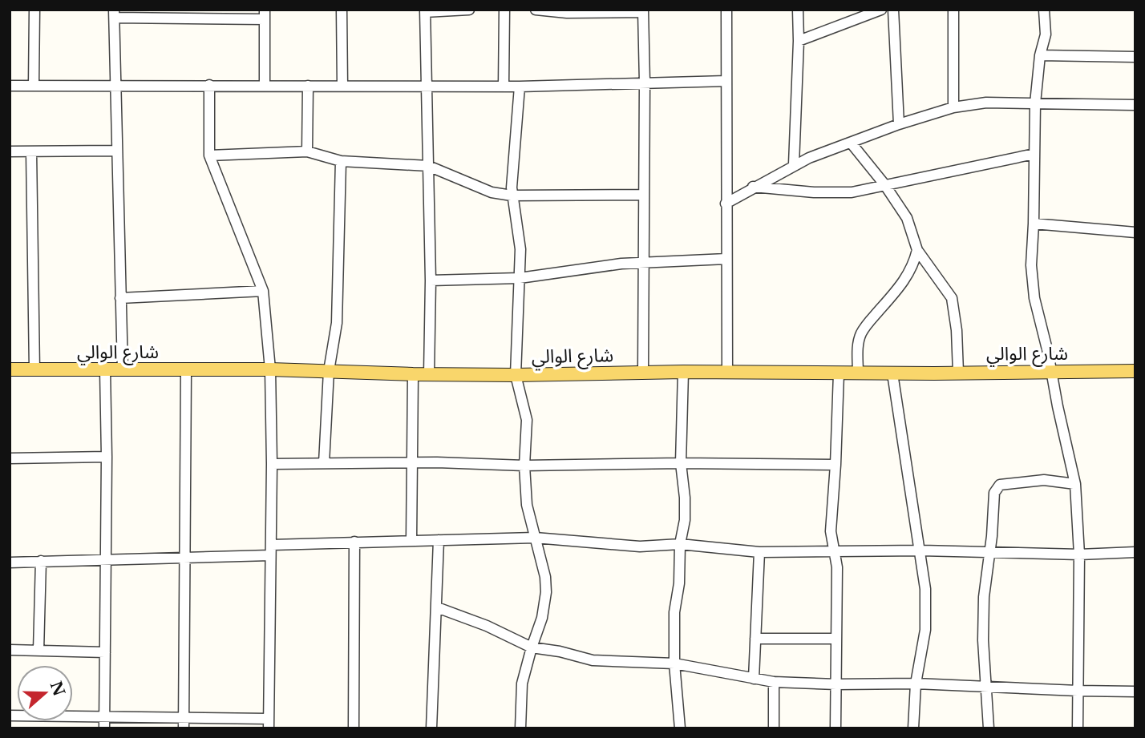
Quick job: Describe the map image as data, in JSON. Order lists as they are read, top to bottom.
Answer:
{
  "streets": {
    "main road": ["شارع الوالي"]
  },
  "north": "right"
}
